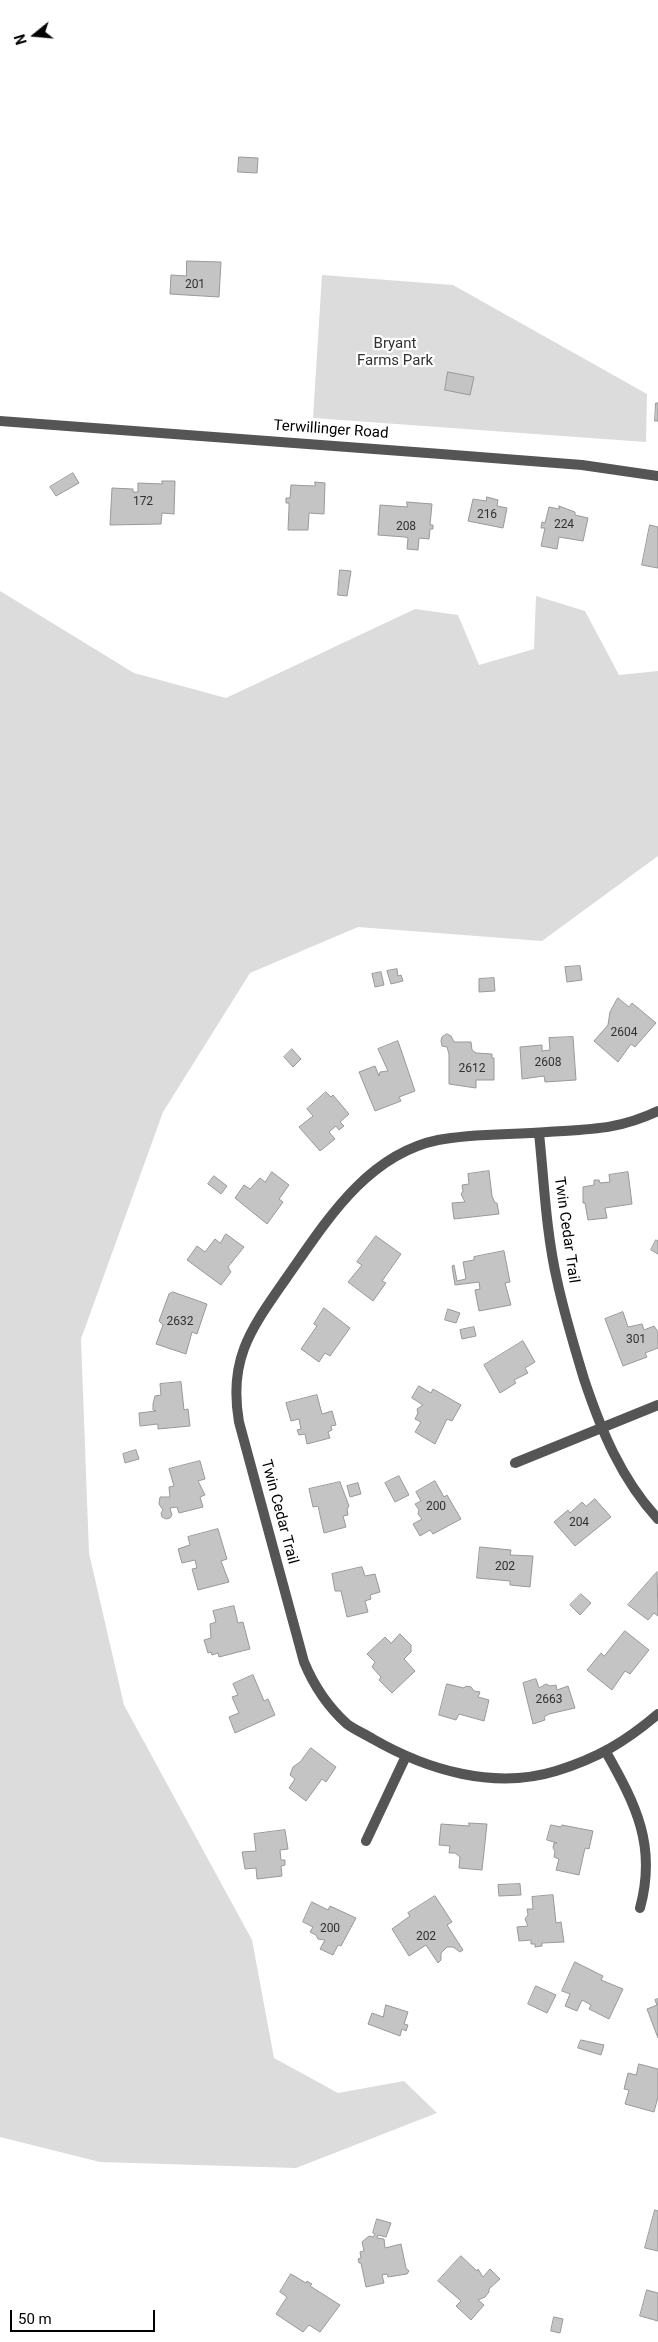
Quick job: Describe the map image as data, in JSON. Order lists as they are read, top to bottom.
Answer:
{
  "streets": {
    "street": ["Terwillinger Road", "Twin Cedar Trail"]
  },
  "parks": ["Bryant Farms Park"],
  "house_numbers": [
    "201",
    "172",
    "216",
    "224",
    "208",
    "2604",
    "2608",
    "2612",
    "2632",
    "301",
    "200",
    "204",
    "202",
    "2663",
    "200",
    "202"
  ],
  "scale_bar": "50 m",
  "north": "left"
}
